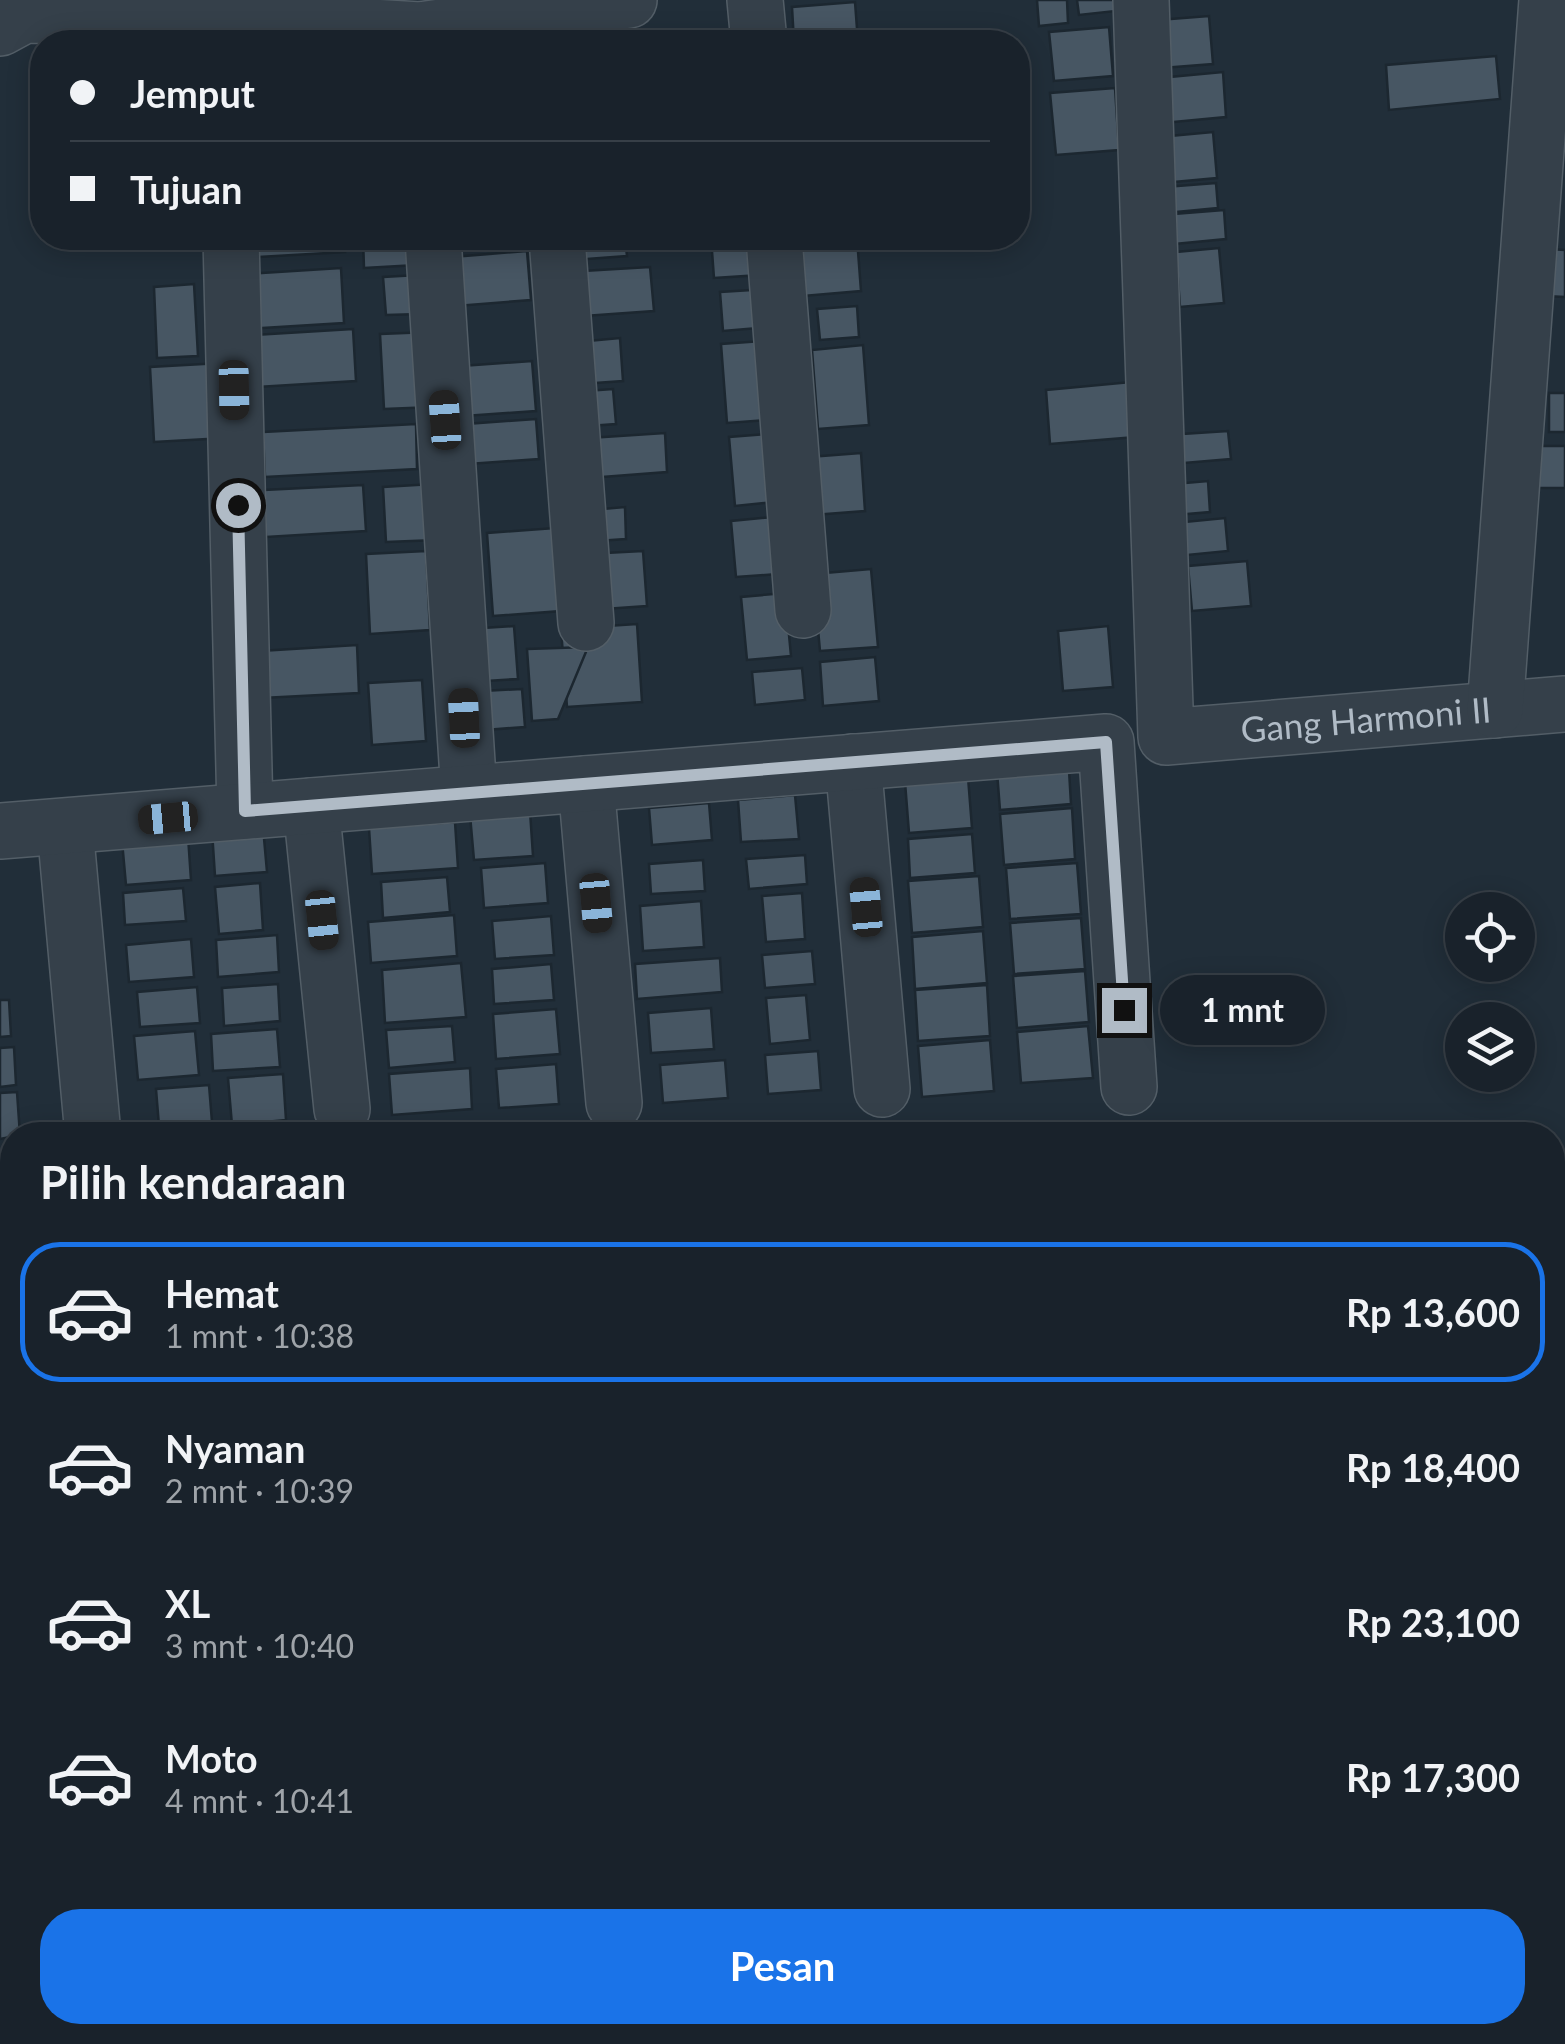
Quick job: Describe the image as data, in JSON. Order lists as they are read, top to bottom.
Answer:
{
  "streets": {
    "street": ["Gang Harmoni II"]
  },
  "page": {
    "banner": ["Jemput", "Tujuan"],
    "bubble": "1 mnt",
    "heading": "Pilih kendaraan",
    "list": [
      {
        "name": "Hemat",
        "note": "1 mnt · 10:38",
        "value": "Rp 13,600"
      },
      {
        "name": "Nyaman",
        "note": "2 mnt · 10:39",
        "value": "Rp 18,400"
      },
      {
        "name": "XL",
        "note": "3 mnt · 10:40",
        "value": "Rp 23,100"
      },
      {
        "name": "Moto",
        "note": "4 mnt · 10:41",
        "value": "Rp 17,300"
      }
    ],
    "buttons": "Pesan"
  }
}
